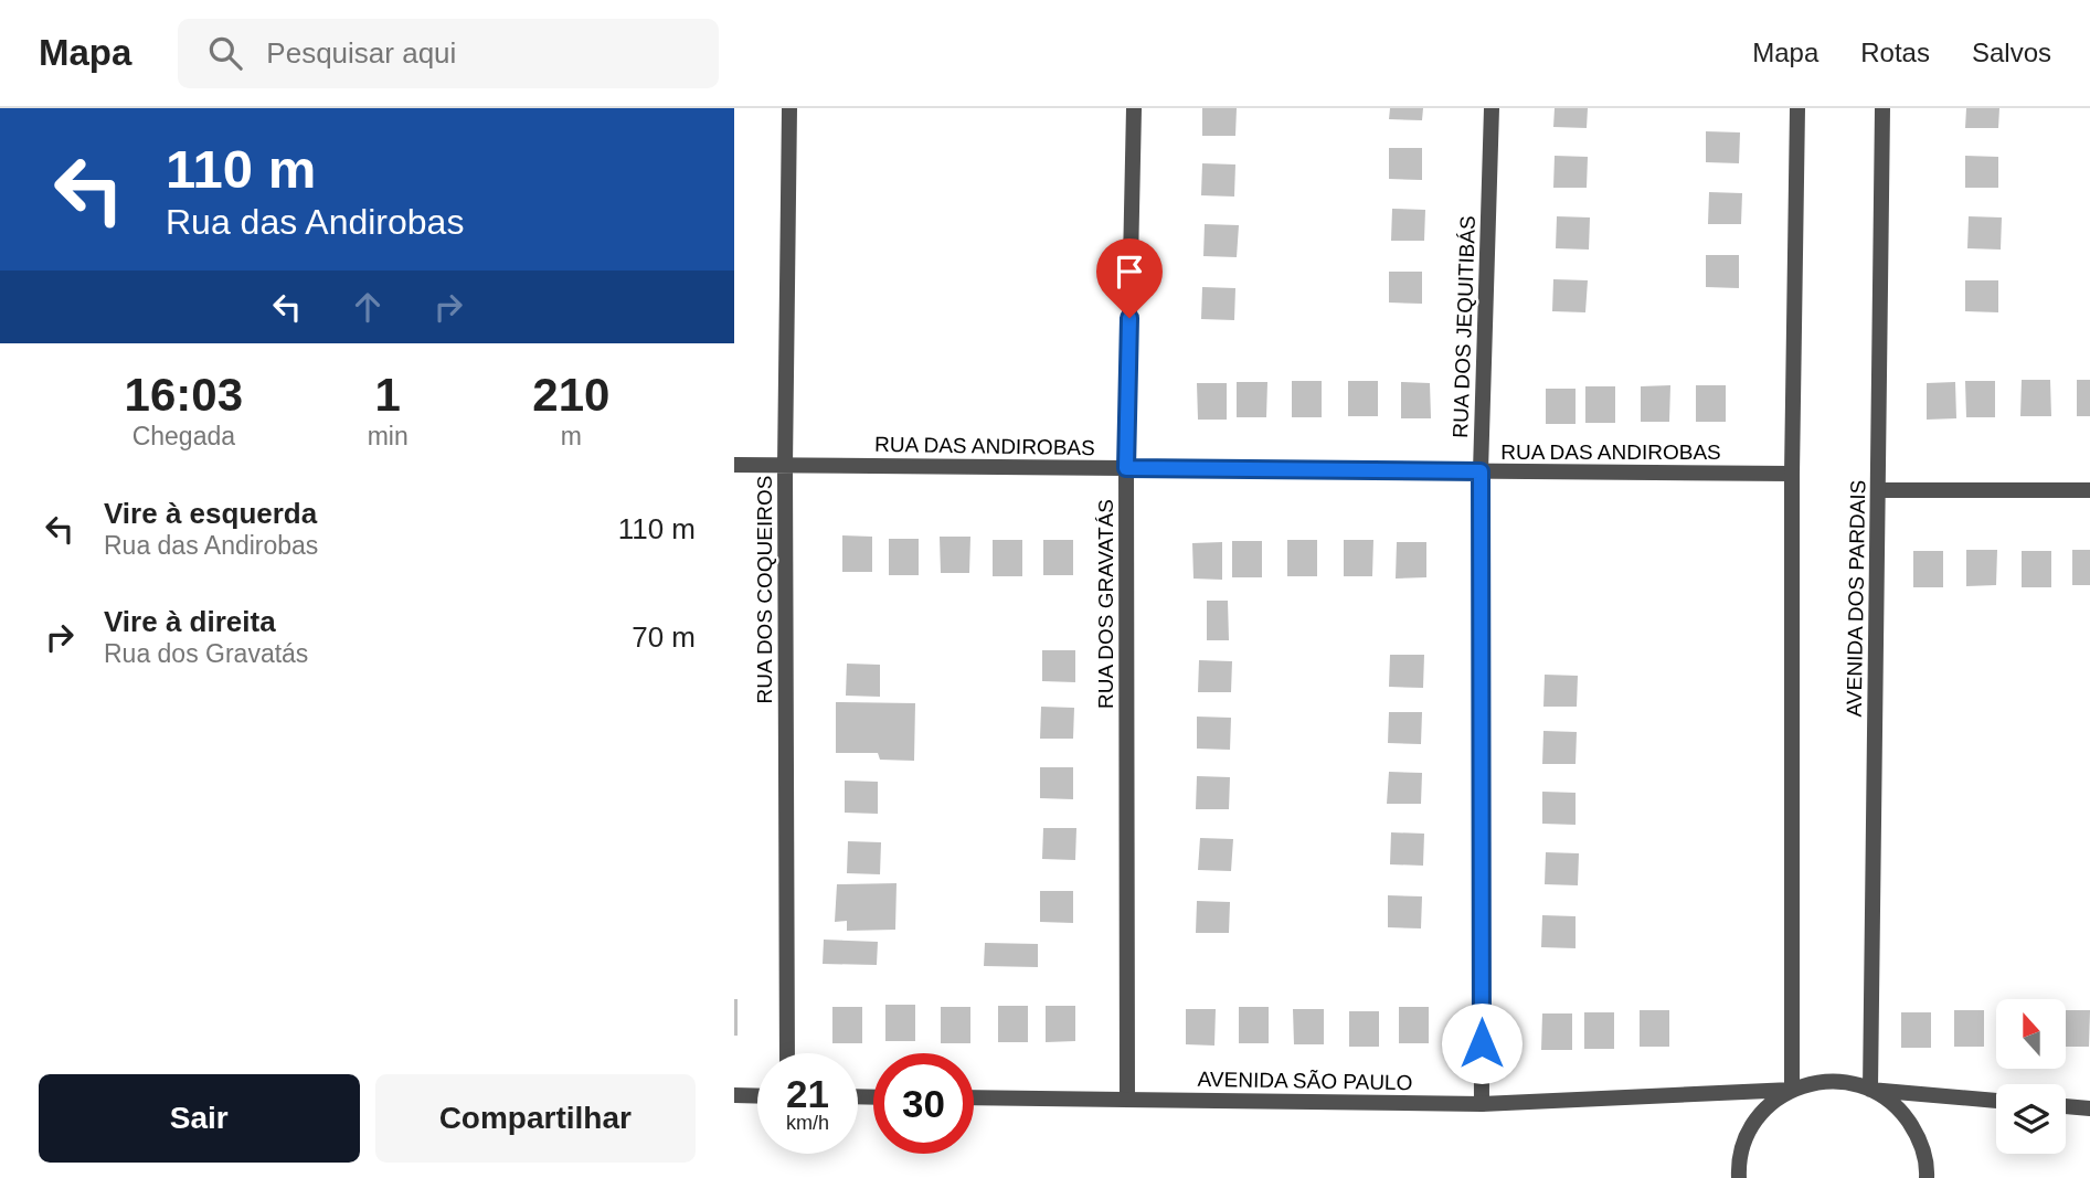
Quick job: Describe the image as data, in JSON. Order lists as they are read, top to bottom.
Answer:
{
  "streets": {
    "street": [
      "RUA DOS JEQUITIBÁS",
      "RUA DAS ANDIROBAS",
      "RUA DOS COQUEIROS",
      "AVENIDA DOS PARDAIS",
      "RUA DOS GRAVATÁS",
      "AVENIDA SÃO PAULO"
    ]
  },
  "crossings": [
    ["RUA DOS JEQUITIBÁS", "RUA DAS ANDIROBAS"],
    ["RUA DOS JEQUITIBÁS", "AVENIDA SÃO PAULO"],
    ["RUA DAS ANDIROBAS", "RUA DOS COQUEIROS"],
    ["RUA DAS ANDIROBAS", "RUA DOS GRAVATÁS"],
    ["AVENIDA DOS PARDAIS", "AVENIDA SÃO PAULO"],
    ["RUA DOS GRAVATÁS", "AVENIDA SÃO PAULO"]
  ],
  "north": "top",
  "page": {
    "header": "Mapa",
    "search": "Pesquisar aqui",
    "nav": ["Mapa", "Rotas", "Salvos"],
    "turn": ["110 m", "Rua das Andirobas"],
    "eta": [
      "16:03",
      "Chegada",
      "1",
      "min",
      "210",
      "m"
    ],
    "list": [
      {
        "name": "Vire à esquerda",
        "note": "Rua das Andirobas",
        "value": "110 m"
      },
      {
        "name": "Vire à direita",
        "note": "Rua dos Gravatás",
        "value": "70 m"
      }
    ],
    "speed": "21 km/h",
    "limit": "30",
    "buttons": ["Sair", "Compartilhar"]
  }
}
